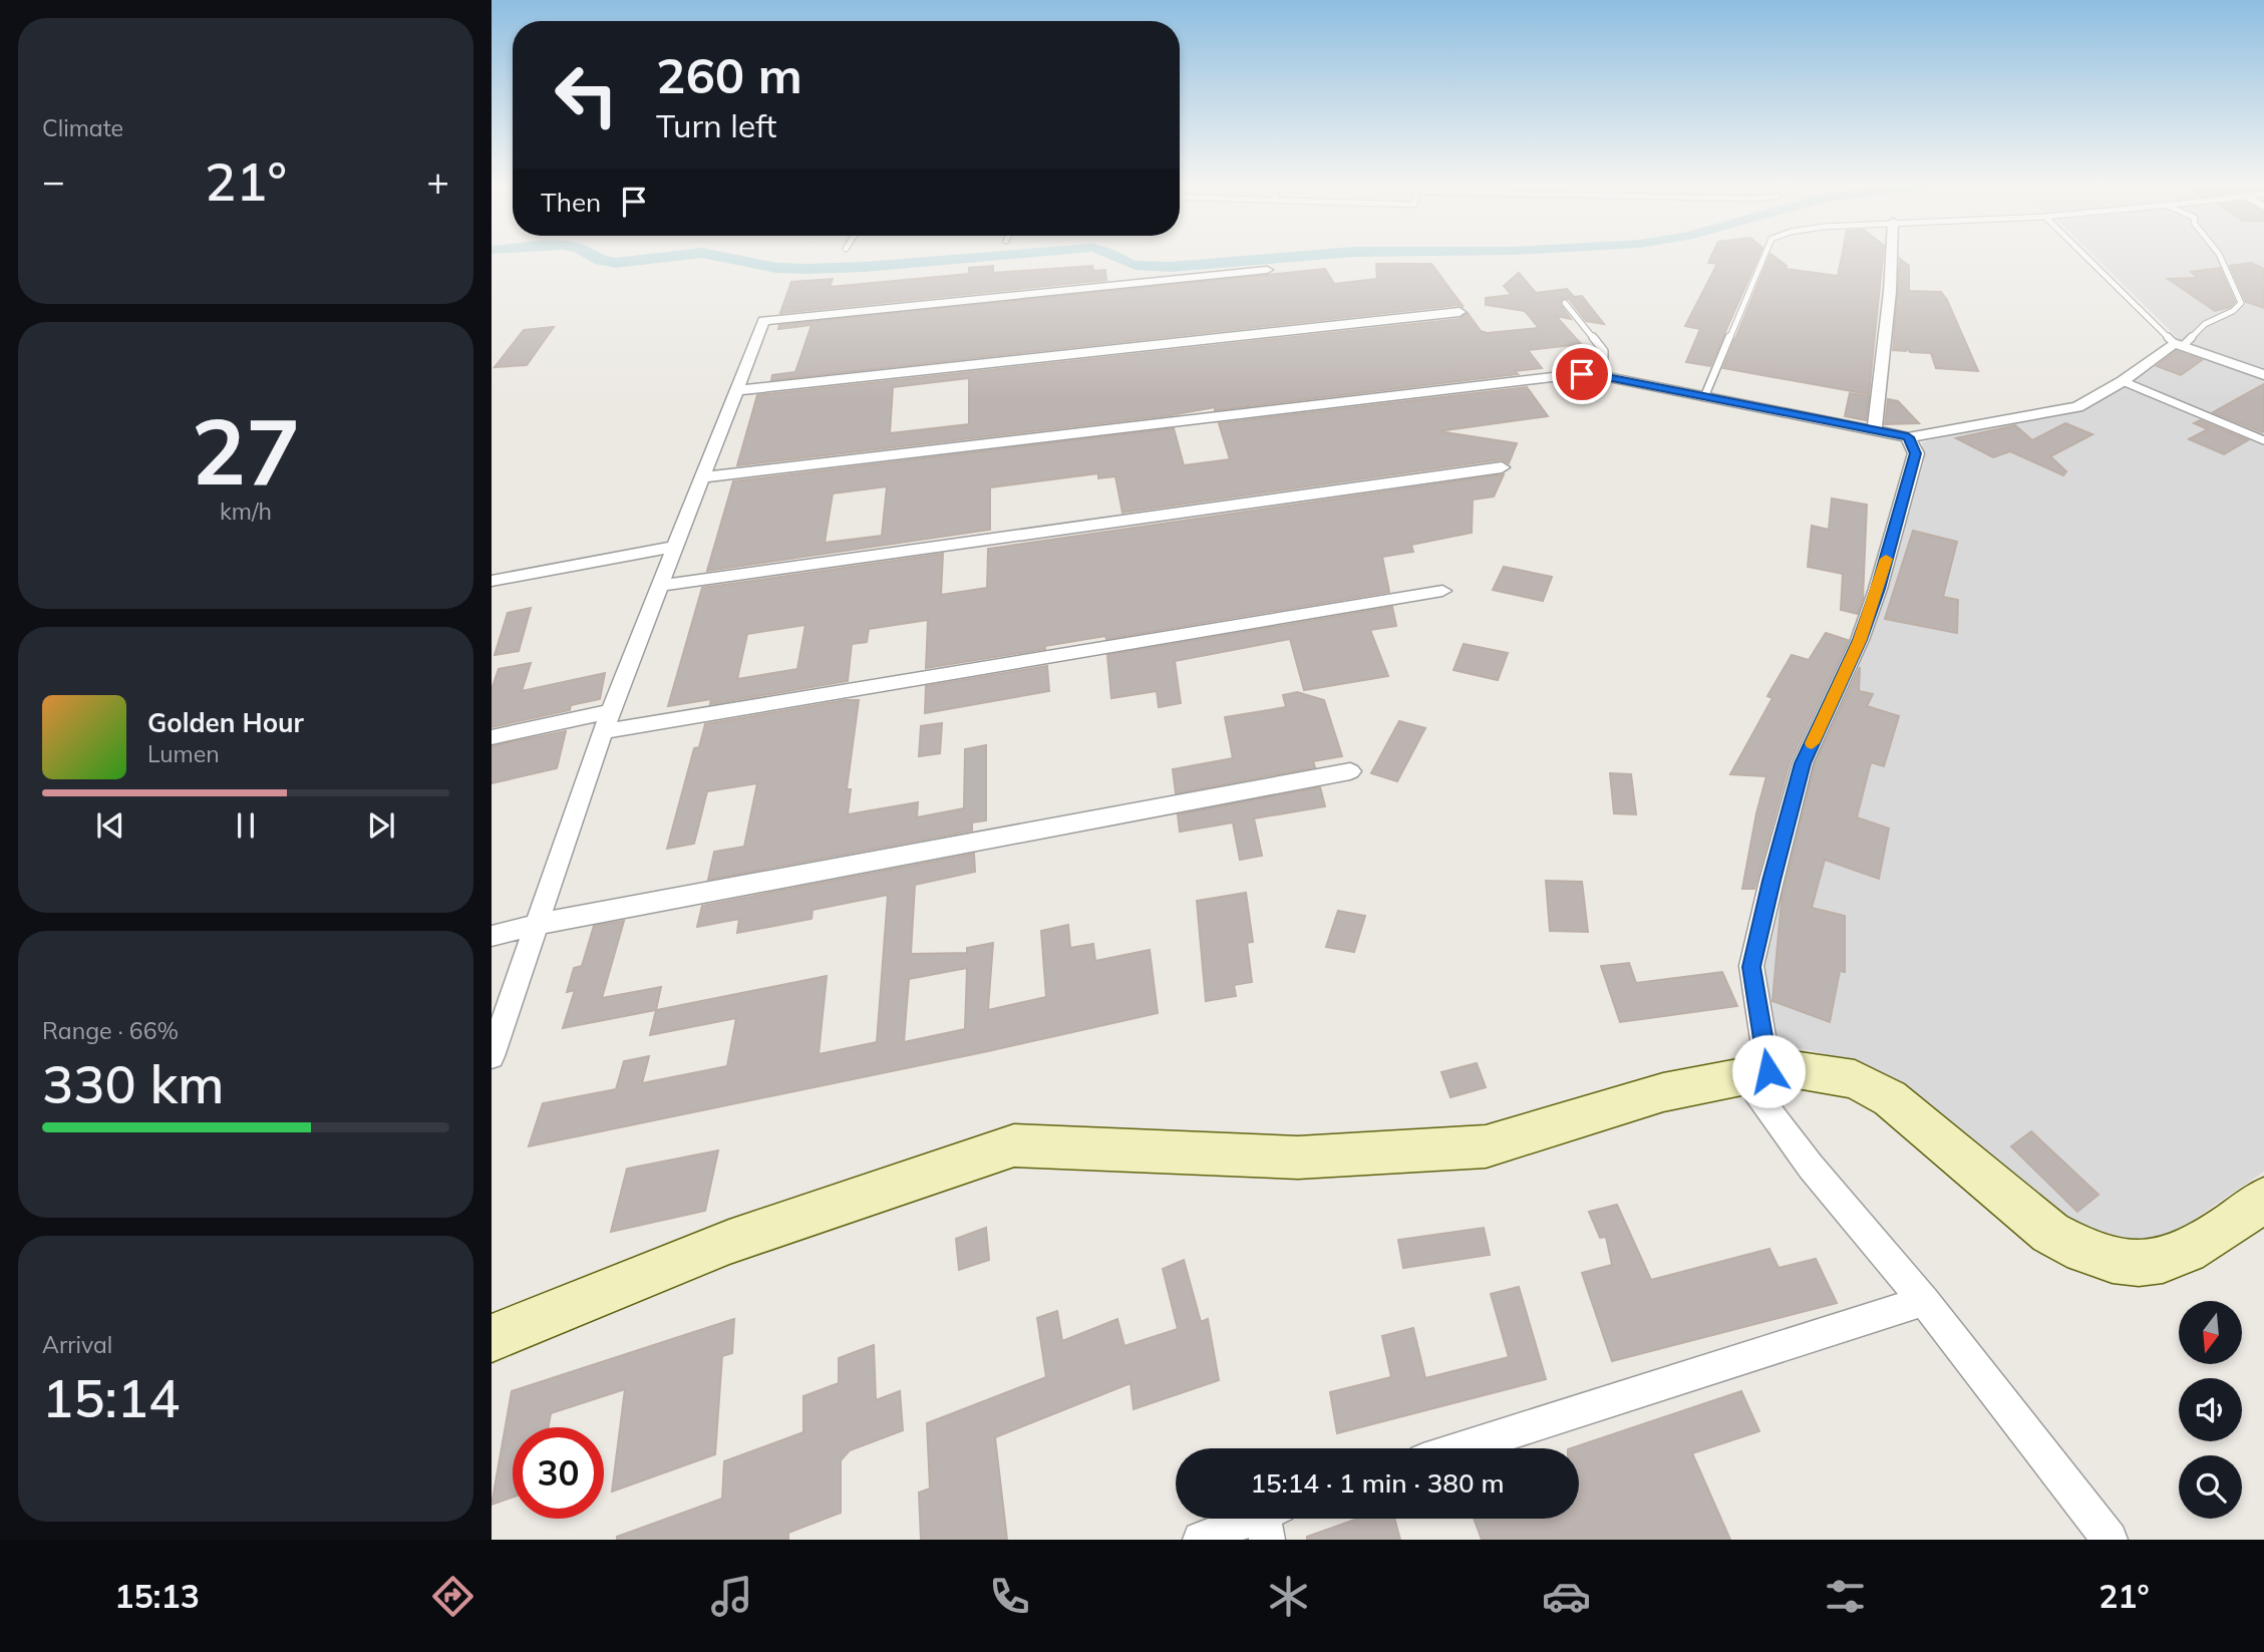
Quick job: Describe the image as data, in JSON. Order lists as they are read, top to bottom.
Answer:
{
  "north": "bottom",
  "page": {
    "tile": [
      "Climate",
      ["27", "km/h"],
      ["Range · 66%", "330 km"],
      ["Arrival", "15:14"]
    ],
    "turn": ["260 m", "Turn left"],
    "heat": ["−", "21°", "+"],
    "then": "Then",
    "song": ["Golden Hour", "Lumen"],
    "limit": "30",
    "trip": "15:14 · 1 min · 380 m",
    "tabs": ["15:13", "21°"]
  }
}
